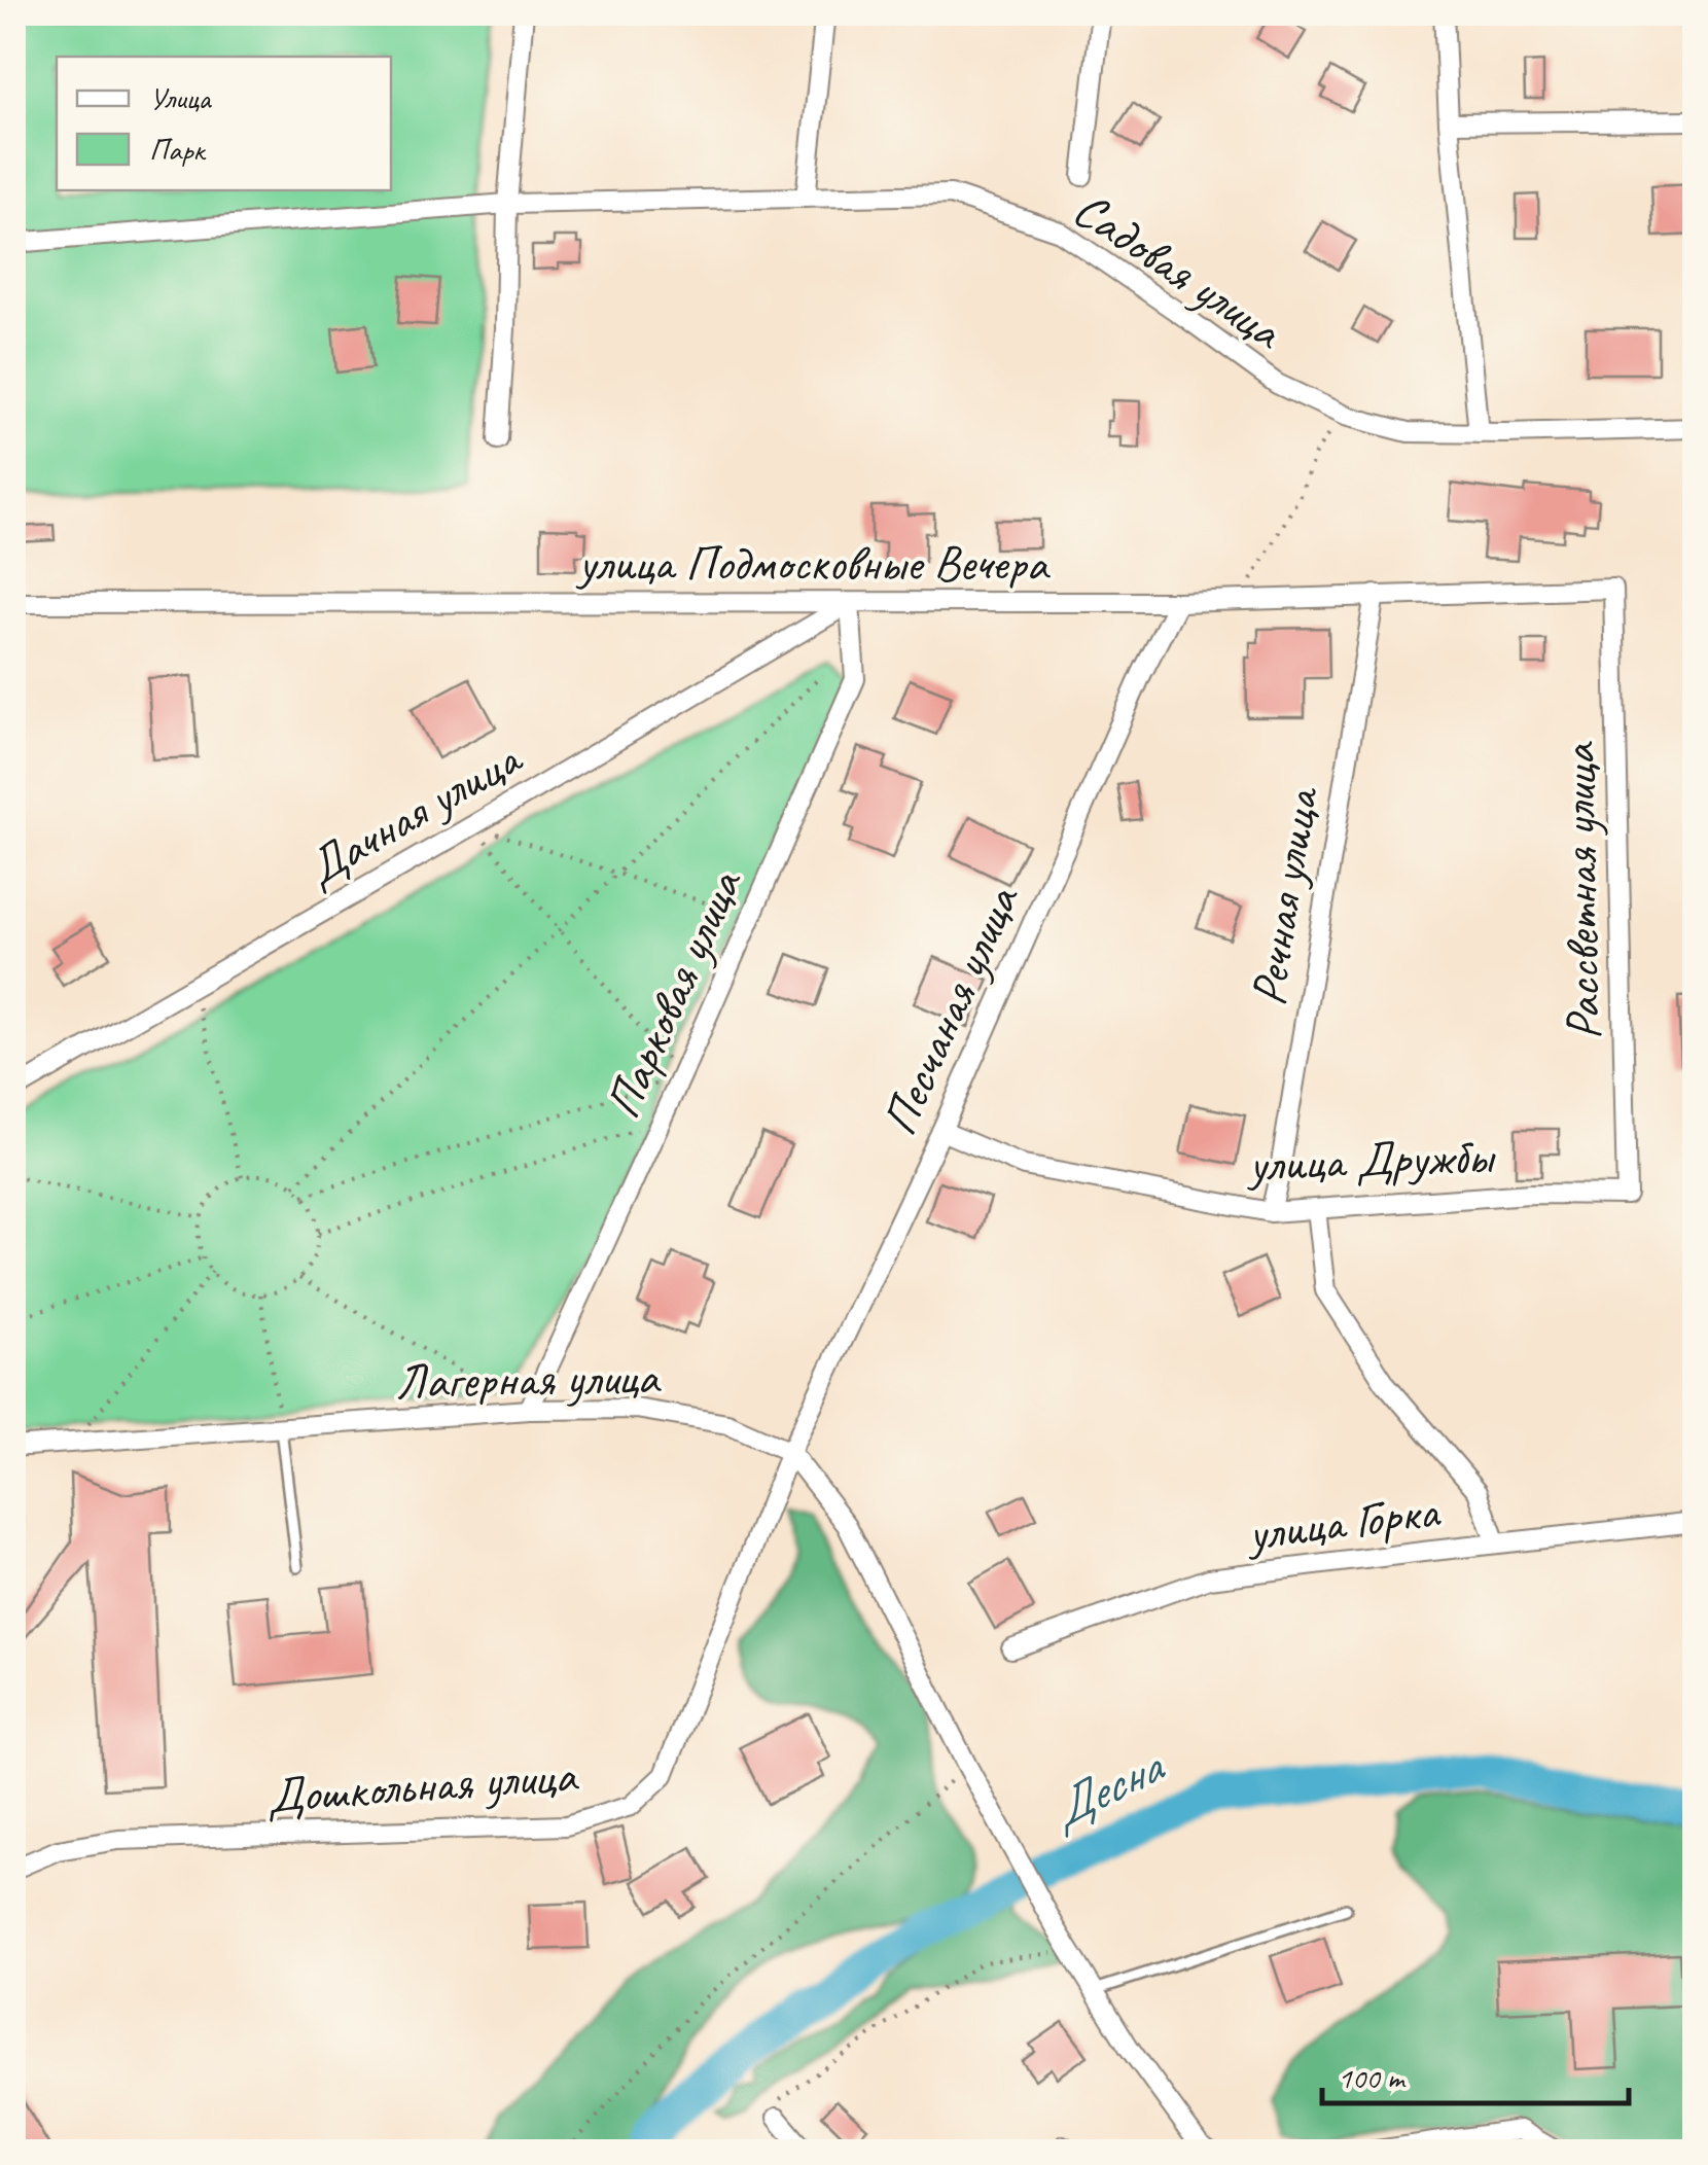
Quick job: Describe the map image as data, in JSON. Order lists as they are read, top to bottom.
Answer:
{
  "streets": {
    "street": [
      "Садовая улица",
      "улица Подмосковные Вечера",
      "Дачная улица",
      "Рассветная улица",
      "Речная улица",
      "Парковая улица",
      "Песчаная улица",
      "улица Дружбы",
      "Лагерная улица",
      "улица Горка",
      "Дошкольная улица"
    ]
  },
  "crossings": [
    ["улица Подмосковные Вечера", "Дачная улица"],
    ["улица Подмосковные Вечера", "Рассветная улица"],
    ["улица Подмосковные Вечера", "Речная улица"],
    ["улица Подмосковные Вечера", "Парковая улица"],
    ["улица Подмосковные Вечера", "Песчаная улица"],
    ["Дачная улица", "Парковая улица"],
    ["Рассветная улица", "улица Дружбы"],
    ["Речная улица", "улица Дружбы"],
    ["Парковая улица", "Лагерная улица"],
    ["Песчаная улица", "улица Дружбы"],
    ["Песчаная улица", "Лагерная улица"],
    ["Песчаная улица", "Дошкольная улица"],
    ["Лагерная улица", "Дошкольная улица"]
  ],
  "water": ["Десна"],
  "legend": ["Улица", "Парк"],
  "scale_bar": "100 m"
}
